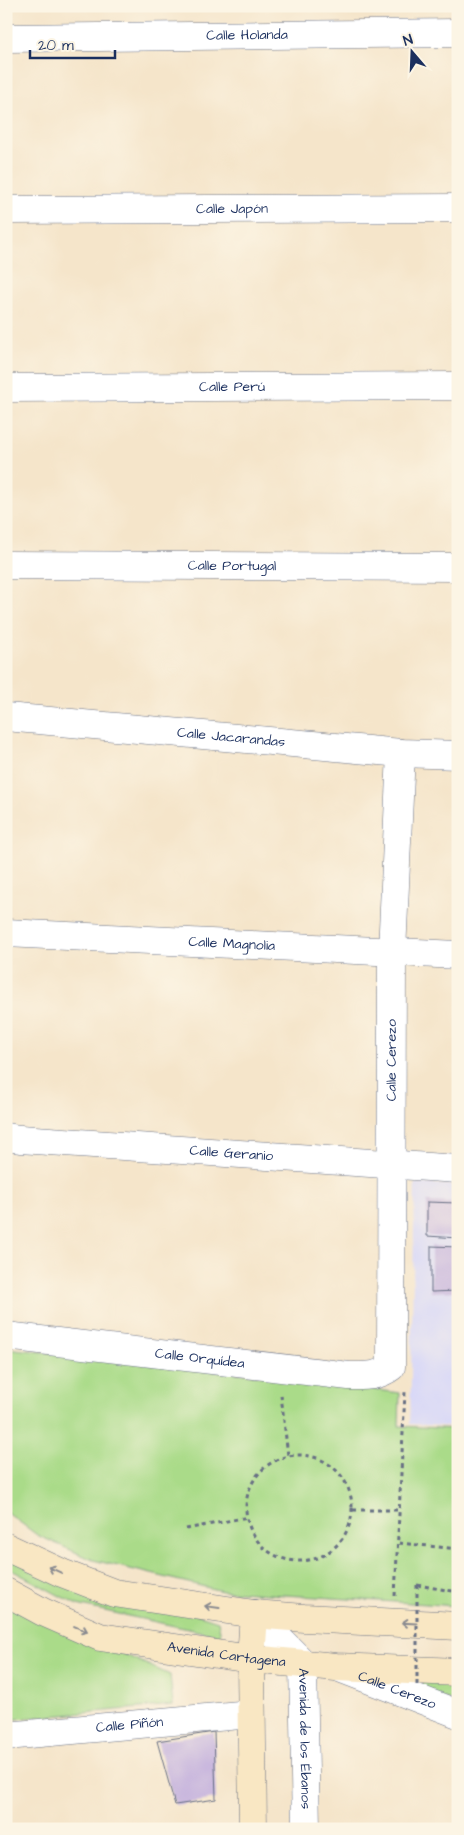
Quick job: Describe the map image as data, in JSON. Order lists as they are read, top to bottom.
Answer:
{
  "streets": {
    "street": [
      "Calle Holanda",
      "Calle Japón",
      "Calle Perú",
      "Calle Portugal",
      "Calle Jacarandas",
      "Calle Magnolia",
      "Calle Cerezo",
      "Calle Geranio",
      "Calle Orquídea",
      "Avenida Cartagena",
      "Calle Piñón",
      "Avenida de los Ébanos"
    ]
  },
  "crossings": [
    ["Calle Jacarandas", "Calle Cerezo"],
    ["Calle Magnolia", "Calle Cerezo"],
    ["Calle Cerezo", "Calle Geranio"],
    ["Calle Cerezo", "Calle Orquídea"],
    ["Calle Cerezo", "Avenida Cartagena"],
    ["Avenida Cartagena", "Avenida de los Ébanos"]
  ],
  "scale_bar": "20 m",
  "north": "top"
}
